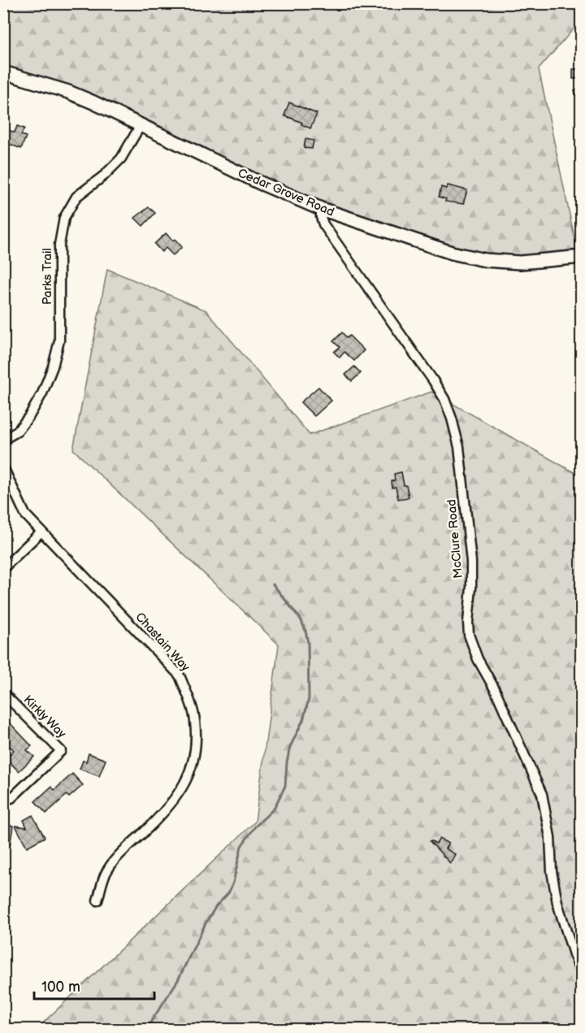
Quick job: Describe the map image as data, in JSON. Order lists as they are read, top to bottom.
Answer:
{
  "streets": {
    "main road": ["Cedar Grove Road"],
    "street": [
      "Parks Trail",
      "McClure Road",
      "Chastain Way",
      "Kirkly Way"
    ]
  },
  "crossings": [
    ["Cedar Grove Road", "Parks Trail"],
    ["Cedar Grove Road", "McClure Road"]
  ],
  "scale_bar": "100 m"
}
